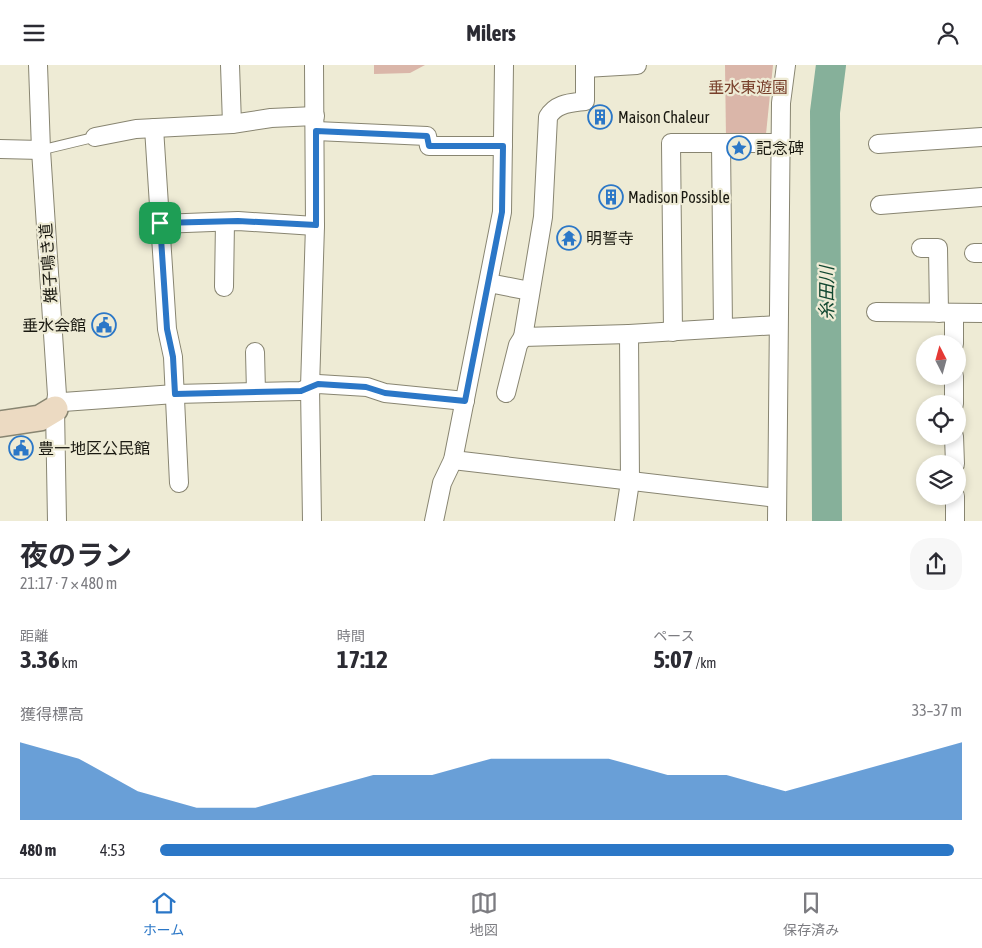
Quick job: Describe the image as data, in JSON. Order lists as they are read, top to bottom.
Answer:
{
  "streets": {
    "street": ["雉子鳴き道"]
  },
  "water": ["糸田川"],
  "parks": ["垂水東遊園"],
  "places": {
    "building": ["Maison Chaleur", "Madison Possible"],
    "place": ["記念碑"],
    "temple": ["明誓寺"],
    "public building": ["垂水会館", "豊一地区公民館"]
  },
  "north": "top",
  "page": {
    "header": "Milers",
    "heading": ["夜のラン", "21:17 · 7 × 480 m"],
    "stats": [
      ["距離", "3.36 km"],
      ["時間", "17:12"],
      ["ペース", "5:07 /km"]
    ],
    "chart": ["獲得標高", "33–37 m"],
    "list": [
      {
        "name": "480 m",
        "note": "4:53"
      }
    ],
    "tabs": ["ホーム", "地図", "保存済み"]
  }
}
